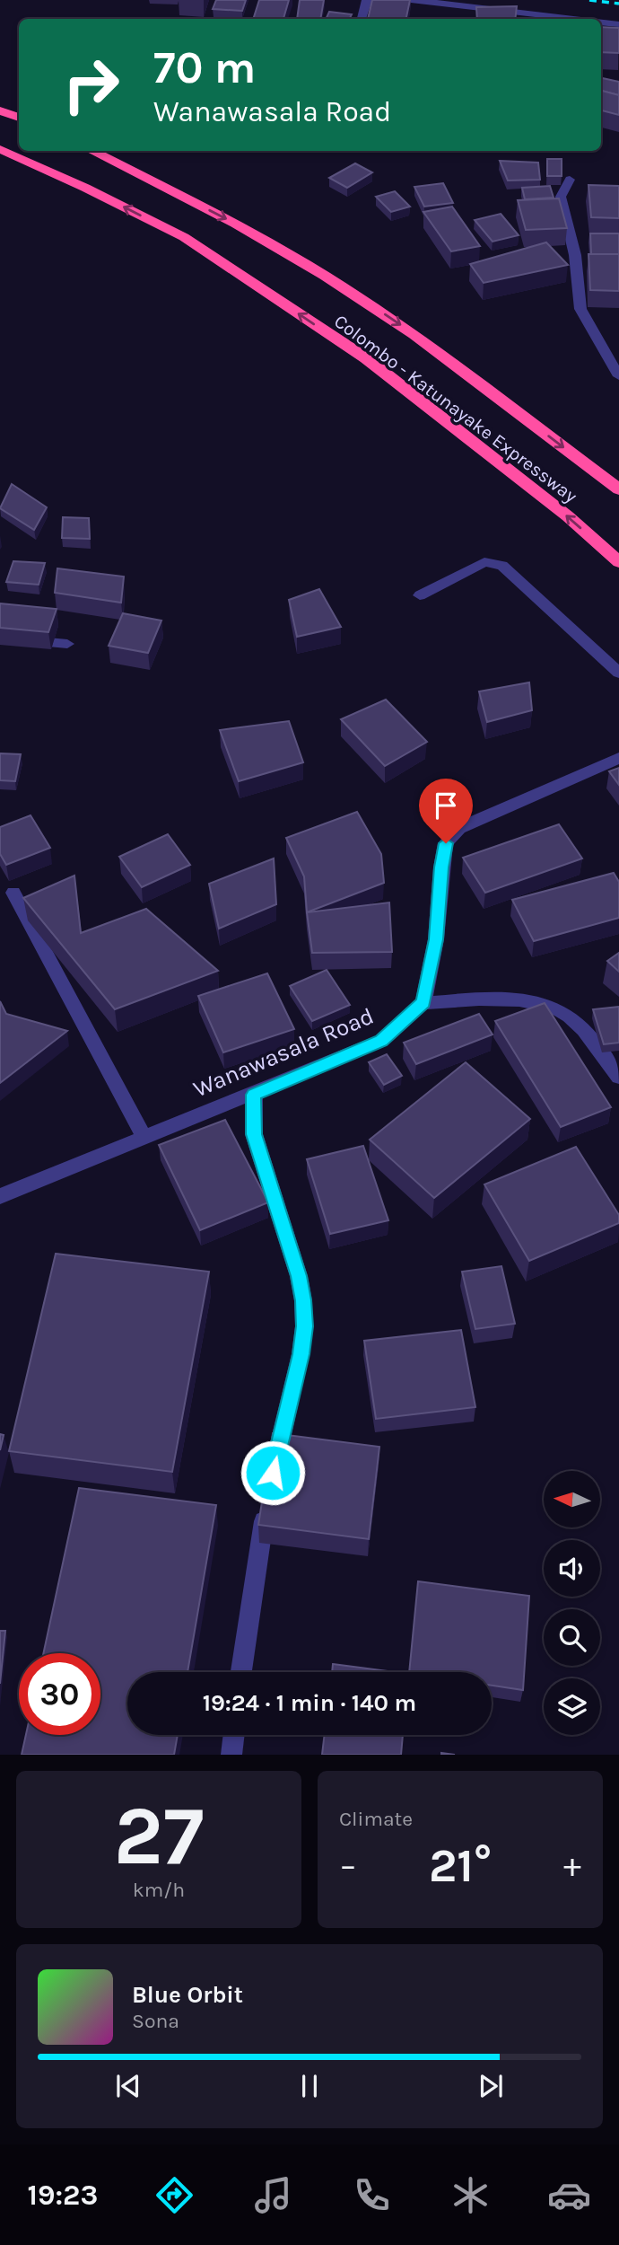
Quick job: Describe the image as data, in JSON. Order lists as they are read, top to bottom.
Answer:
{
  "streets": {
    "highway": ["Colombo - Katunayake Expressway"],
    "street": ["Wanawasala Road"]
  },
  "north": "left",
  "page": {
    "turn": ["70 m", "Wanawasala Road"],
    "limit": "30",
    "trip": "19:24 · 1 min · 140 m",
    "tile": [
      ["27", "km/h"],
      "Climate"
    ],
    "heat": ["−", "21°", "+"],
    "song": ["Blue Orbit", "Sona"],
    "tabs": "19:23"
  }
}
